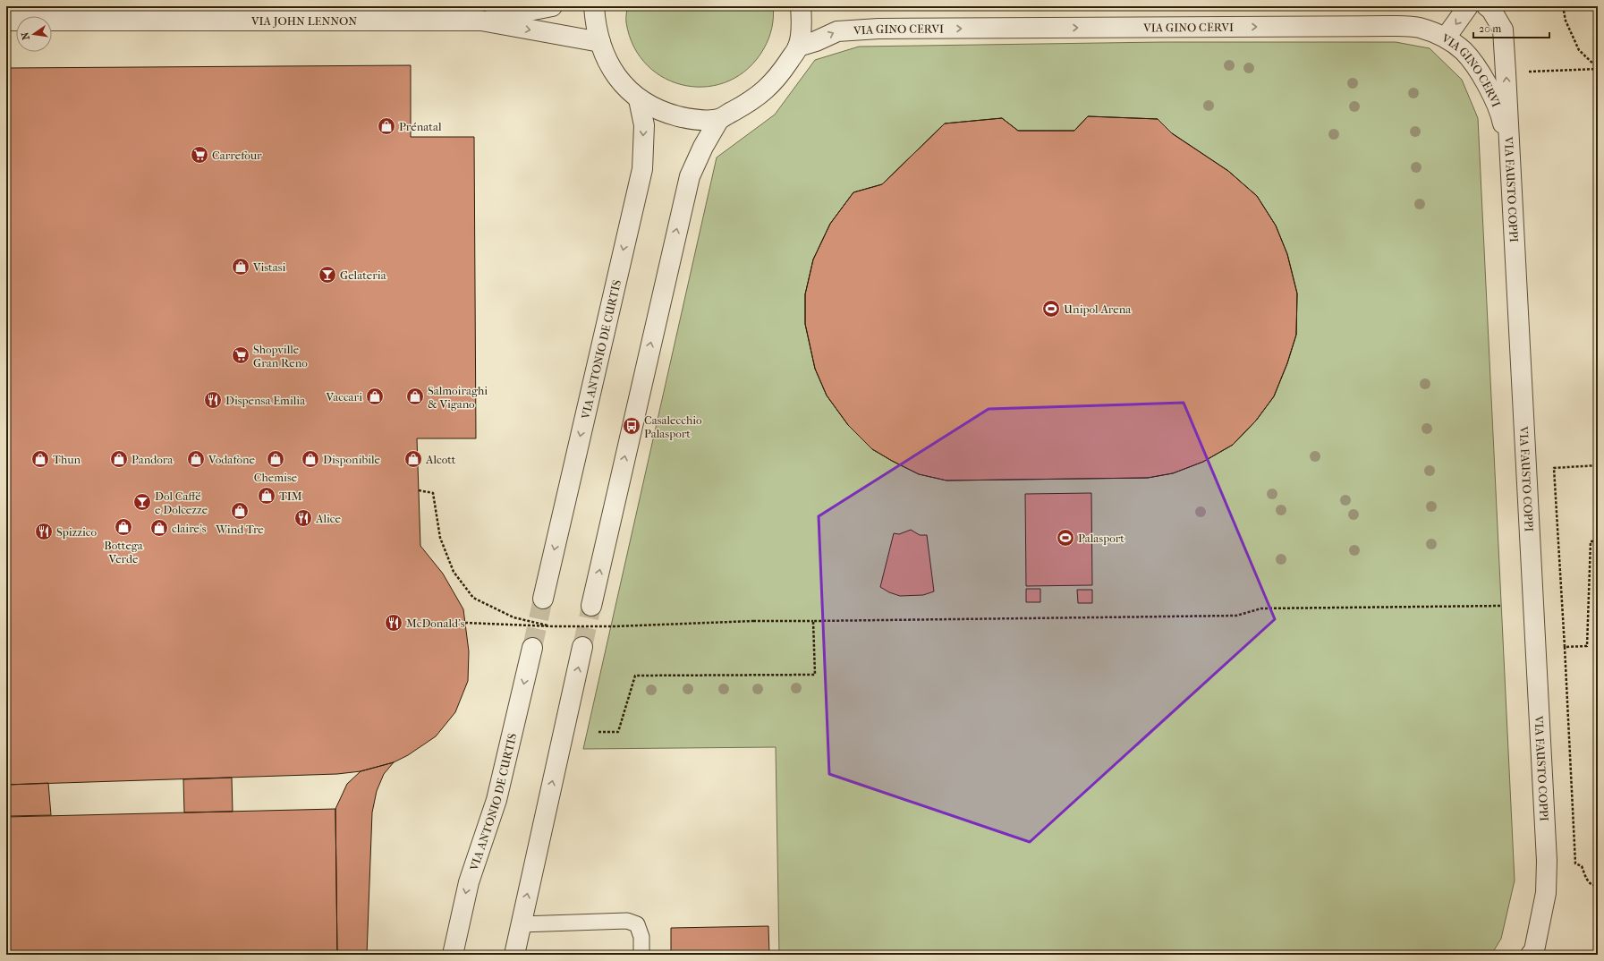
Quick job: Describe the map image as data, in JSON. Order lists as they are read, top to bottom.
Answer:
{
  "streets": {
    "street": [
      "VIA JOHN LENNON",
      "VIA GINO CERVI",
      "VIA FAUSTO COPPI",
      "VIA ANTONIO DE CURTIS"
    ]
  },
  "crossings": [
    ["VIA GINO CERVI", "VIA FAUSTO COPPI"]
  ],
  "one_way": ["VIA GINO CERVI"],
  "places": {
    "shop": [
      "Prénatal",
      "Vistasi",
      "Vaccari",
      "Salmoiraghi & Vigano",
      "Thun",
      "Pandora",
      "Vodafone",
      "Chemise",
      "Disponibile",
      "Alcott",
      "TIM",
      "Wind Tre",
      "Bottega Verde",
      "claire's"
    ],
    "supermarket": ["Carrefour", "Shopville Gran Reno"],
    "bar": ["Gelateria", "Dol Caffé e Dolcezze"],
    "sports": ["Unipol Arena", "Palasport"],
    "restaurant": [
      "Dispensa Emilia",
      "Alice",
      "Spizzico",
      "McDonald's"
    ],
    "bus stop": ["Casalecchio Palasport"]
  },
  "scale_bar": "20 m",
  "north": "left"
}
